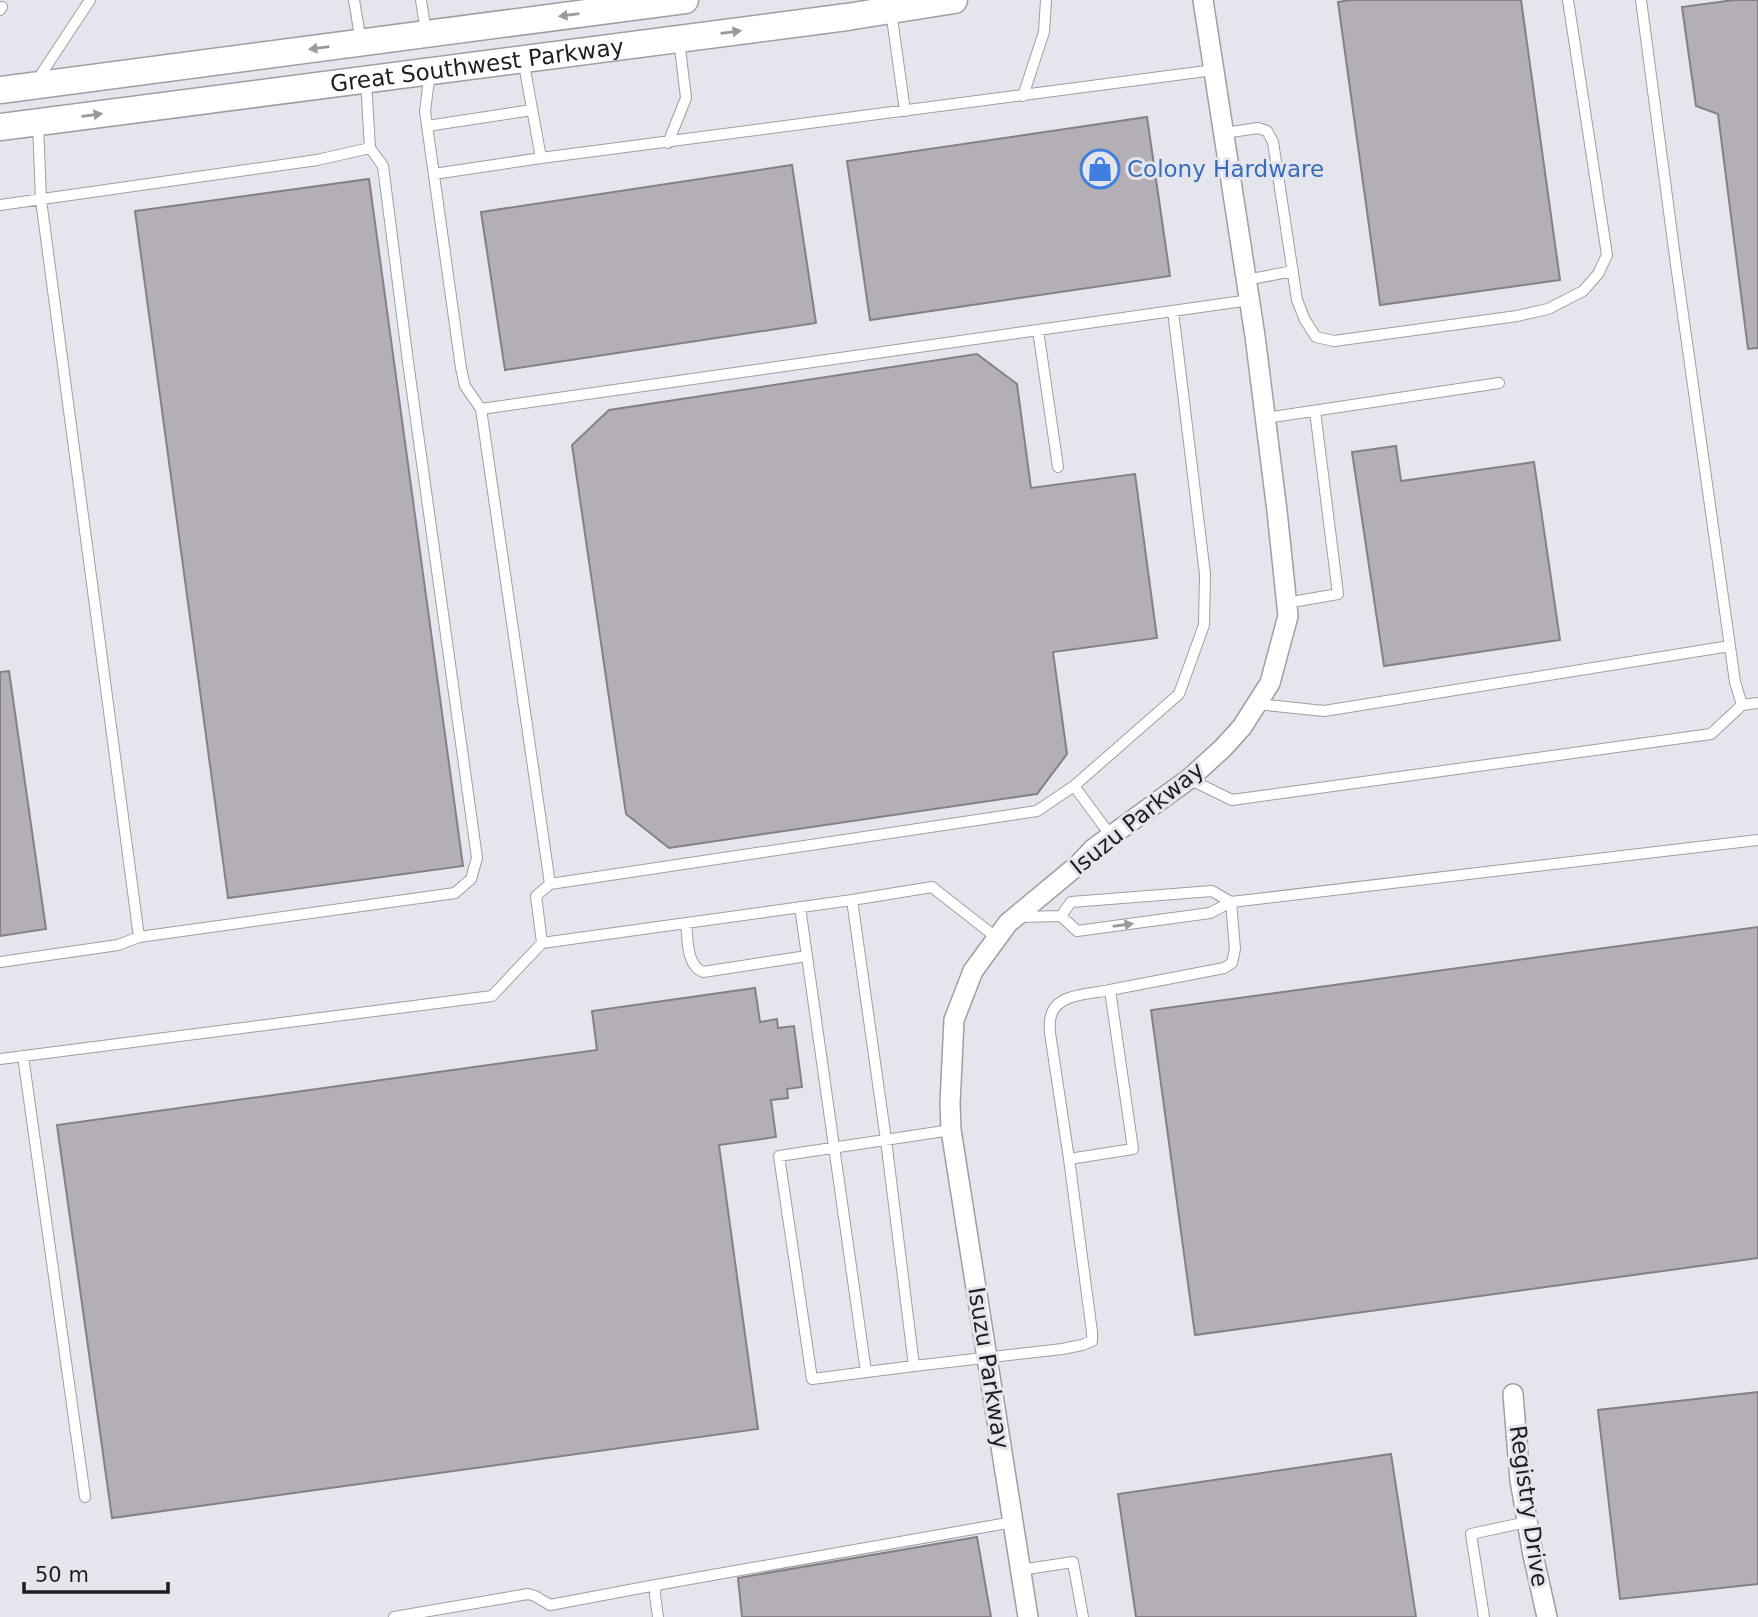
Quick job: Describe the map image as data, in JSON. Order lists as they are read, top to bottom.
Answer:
{
  "streets": {
    "street": ["Great Southwest Parkway", "Isuzu Parkway", "Registry Drive"]
  },
  "places": {
    "shop": ["Colony Hardware"]
  },
  "scale_bar": "50 m"
}
